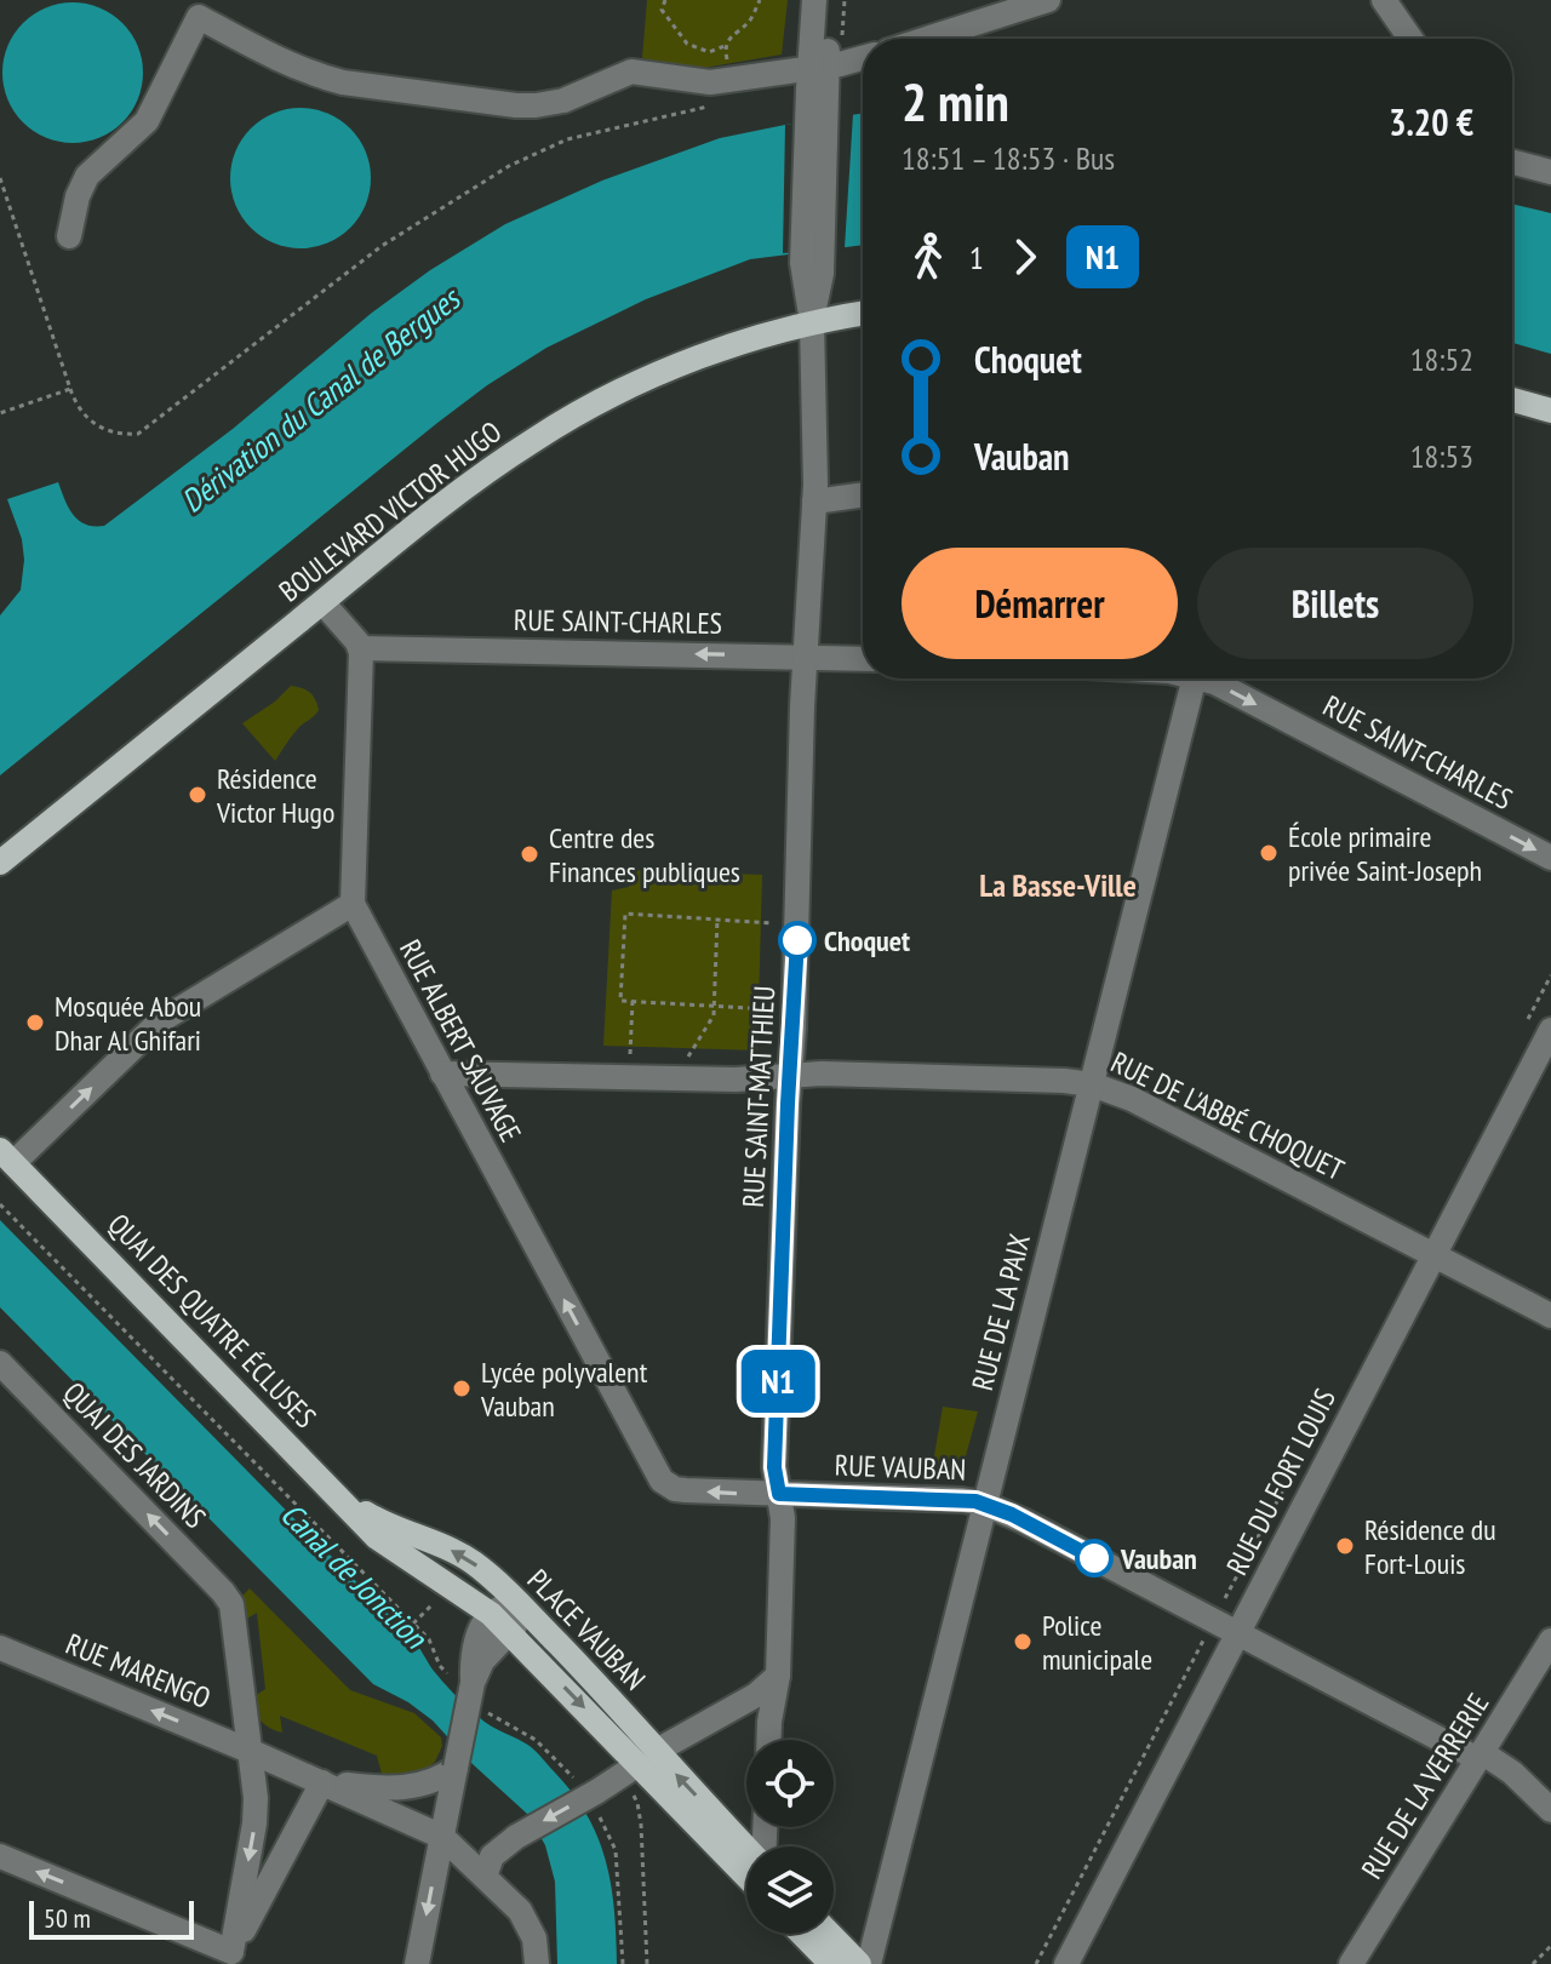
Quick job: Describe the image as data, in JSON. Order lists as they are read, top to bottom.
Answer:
{
  "streets": {
    "main road": ["BOULEVARD VICTOR HUGO", "QUAI DES QUATRE ÉCLUSES", "PLACE VAUBAN"],
    "street": [
      "RUE SAINT-CHARLES",
      "RUE ALBERT SAUVAGE",
      "RUE SAINT-MATTHIEU",
      "RUE DE L'ABBÉ CHOQUET",
      "RUE DE LA PAIX",
      "QUAI DES JARDINS",
      "RUE VAUBAN",
      "RUE DU FORT LOUIS",
      "RUE MARENGO",
      "RUE DE LA VERRERIE"
    ]
  },
  "crossings": [
    ["BOULEVARD VICTOR HUGO", "RUE SAINT-MATTHIEU"],
    ["RUE SAINT-CHARLES", "RUE ALBERT SAUVAGE"],
    ["RUE SAINT-CHARLES", "RUE SAINT-MATTHIEU"],
    ["RUE ALBERT SAUVAGE", "RUE DE L'ABBÉ CHOQUET"],
    ["RUE ALBERT SAUVAGE", "RUE VAUBAN"],
    ["RUE SAINT-MATTHIEU", "RUE DE L'ABBÉ CHOQUET"],
    ["RUE SAINT-MATTHIEU", "RUE VAUBAN"],
    ["RUE DE L'ABBÉ CHOQUET", "RUE DE LA PAIX"],
    ["RUE DE L'ABBÉ CHOQUET", "RUE DU FORT LOUIS"],
    ["RUE DE LA PAIX", "RUE VAUBAN"],
    ["QUAI DES QUATRE ÉCLUSES", "PLACE VAUBAN"],
    ["QUAI DES JARDINS", "RUE MARENGO"],
    ["RUE VAUBAN", "RUE DU FORT LOUIS"],
    ["RUE VAUBAN", "RUE DE LA VERRERIE"]
  ],
  "one_way": ["RUE ALBERT SAUVAGE", "QUAI DES JARDINS"],
  "districts": ["La Basse-Ville"],
  "water": ["Dérivation du Canal de Bergues", "Canal de Jonction"],
  "places": [
    "Résidence Victor Hugo",
    "École primaire privée Saint-Joseph",
    "Centre des Finances publiques",
    "Choquet",
    "Mosquée Abou Dhar Al Ghifari",
    "Lycée polyvalent Vauban",
    "Résidence du Fort-Louis",
    "Vauban",
    "Police municipale"
  ],
  "lines": ["bus line N1"],
  "scale_bar": "50 m",
  "page": {
    "on_map": "N1",
    "heading": ["2 min", "18:51 – 18:53 · Bus", "3.20 €"],
    "legs": ["1", "N1"],
    "list": [
      {
        "name": "Choquet",
        "value": "18:52"
      },
      {
        "name": "Vauban",
        "value": "18:53"
      }
    ],
    "buttons": ["Démarrer", "Billets"],
    "scale": "50 m"
  }
}
